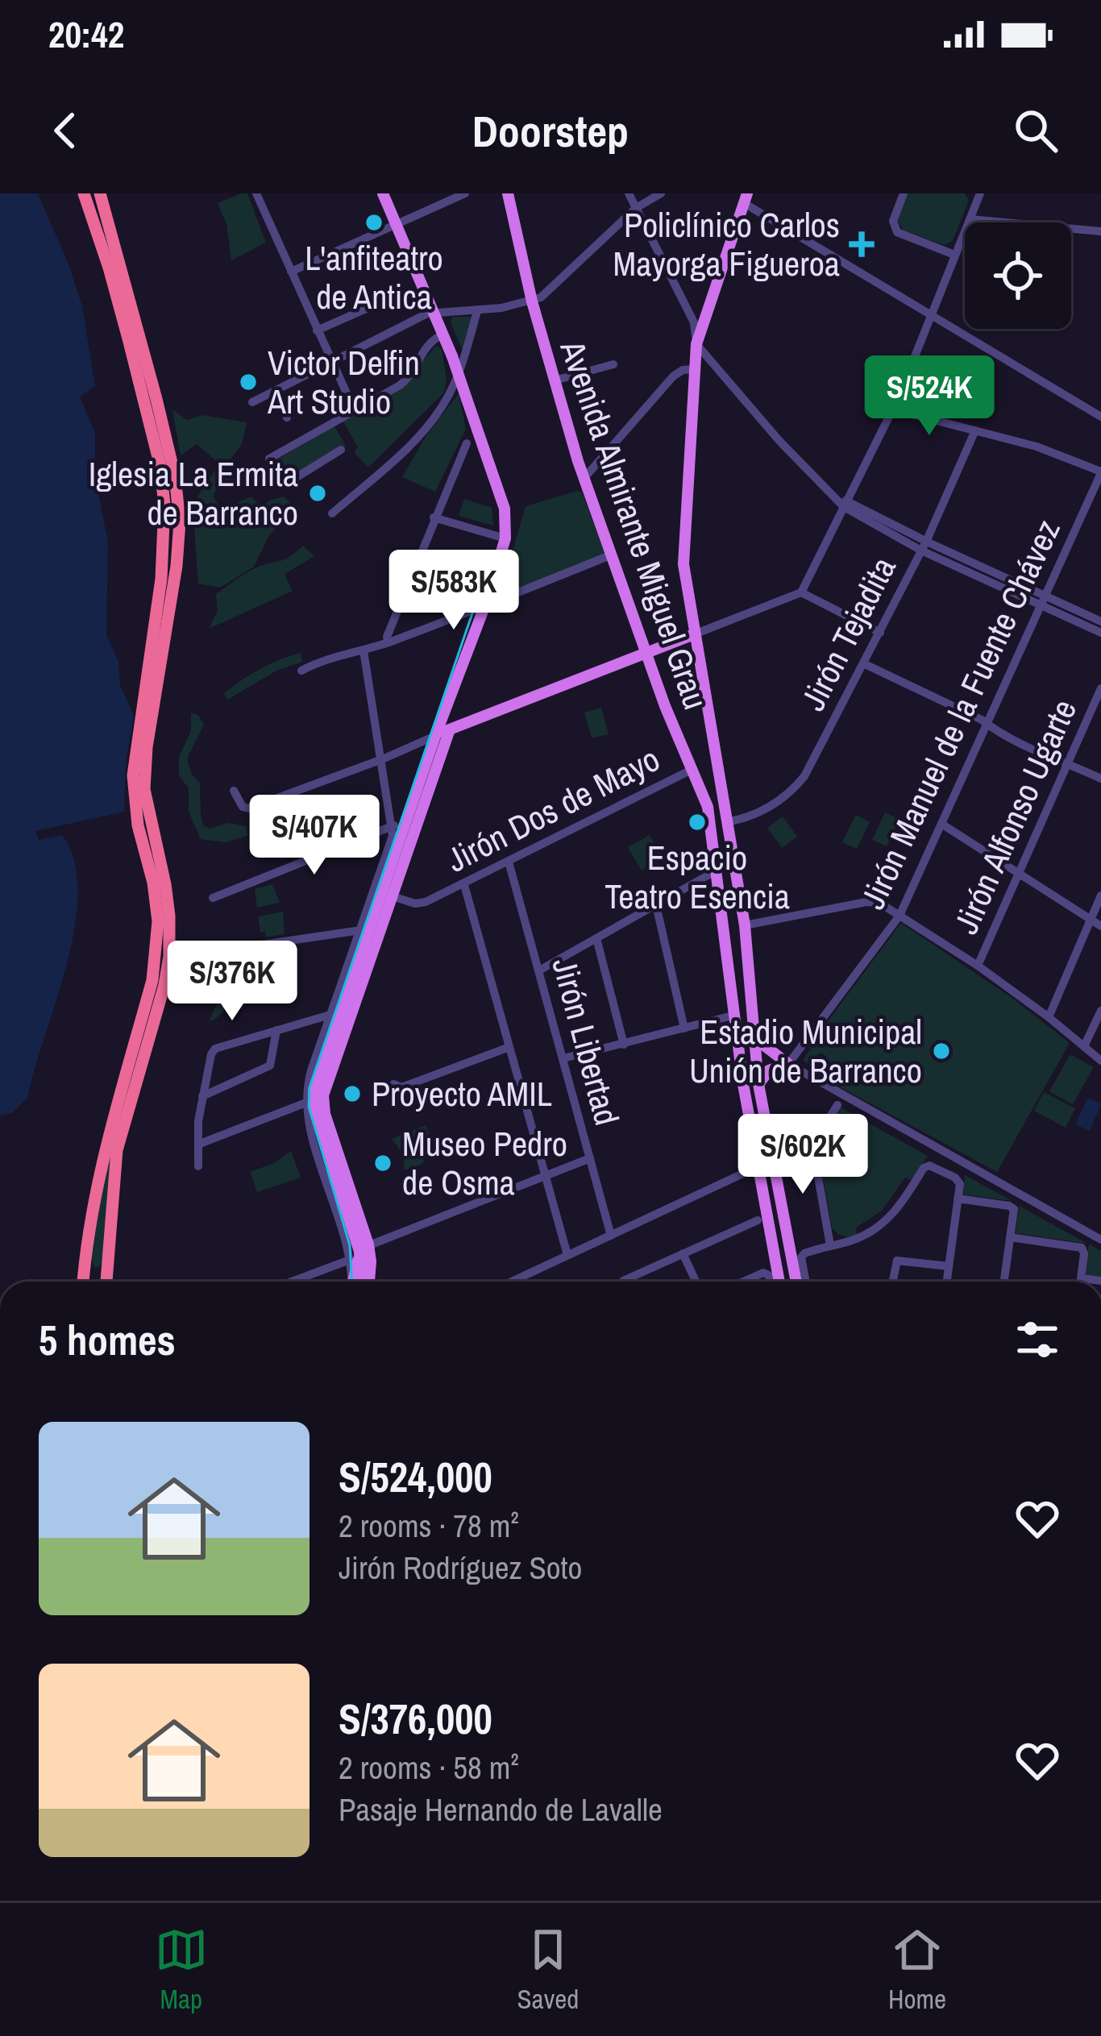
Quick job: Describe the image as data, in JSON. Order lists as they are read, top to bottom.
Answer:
{
  "streets": {
    "main road": ["Avenida Almirante Miguel Grau"],
    "street": [
      "Jirón Tejadita",
      "Jirón Manuel de la Fuente Chávez",
      "Jirón Dos de Mayo",
      "Jirón Alfonso Ugarte",
      "Jirón Libertad"
    ]
  },
  "crossings": [
    ["Avenida Almirante Miguel Grau", "Jirón Dos de Mayo"],
    ["Jirón Dos de Mayo", "Jirón Libertad"]
  ],
  "places": {
    "other": [
      "L'anfiteatro de Antica",
      "Victor Delfin Art Studio",
      "Iglesia La Ermita de Barranco",
      "Espacio Teatro Esencia",
      "Estadio Municipal Unión de Barranco",
      "Proyecto AMIL",
      "Museo Pedro de Osma"
    ],
    "health": ["Policlínico Carlos Mayorga Figueroa"]
  },
  "page": {
    "status": "20:42",
    "header": "Doorstep",
    "price": [
      "S/524K",
      "S/583K",
      "S/407K",
      "S/376K",
      "S/602K"
    ],
    "heading": "5 homes",
    "list": [
      {
        "name": "S/524,000",
        "note": "2 rooms · 78 m² · Jirón Rodríguez Soto"
      },
      {
        "name": "S/376,000",
        "note": "2 rooms · 58 m² · Pasaje Hernando de Lavalle"
      }
    ],
    "tabs": ["Map", "Saved", "Home"]
  }
}
